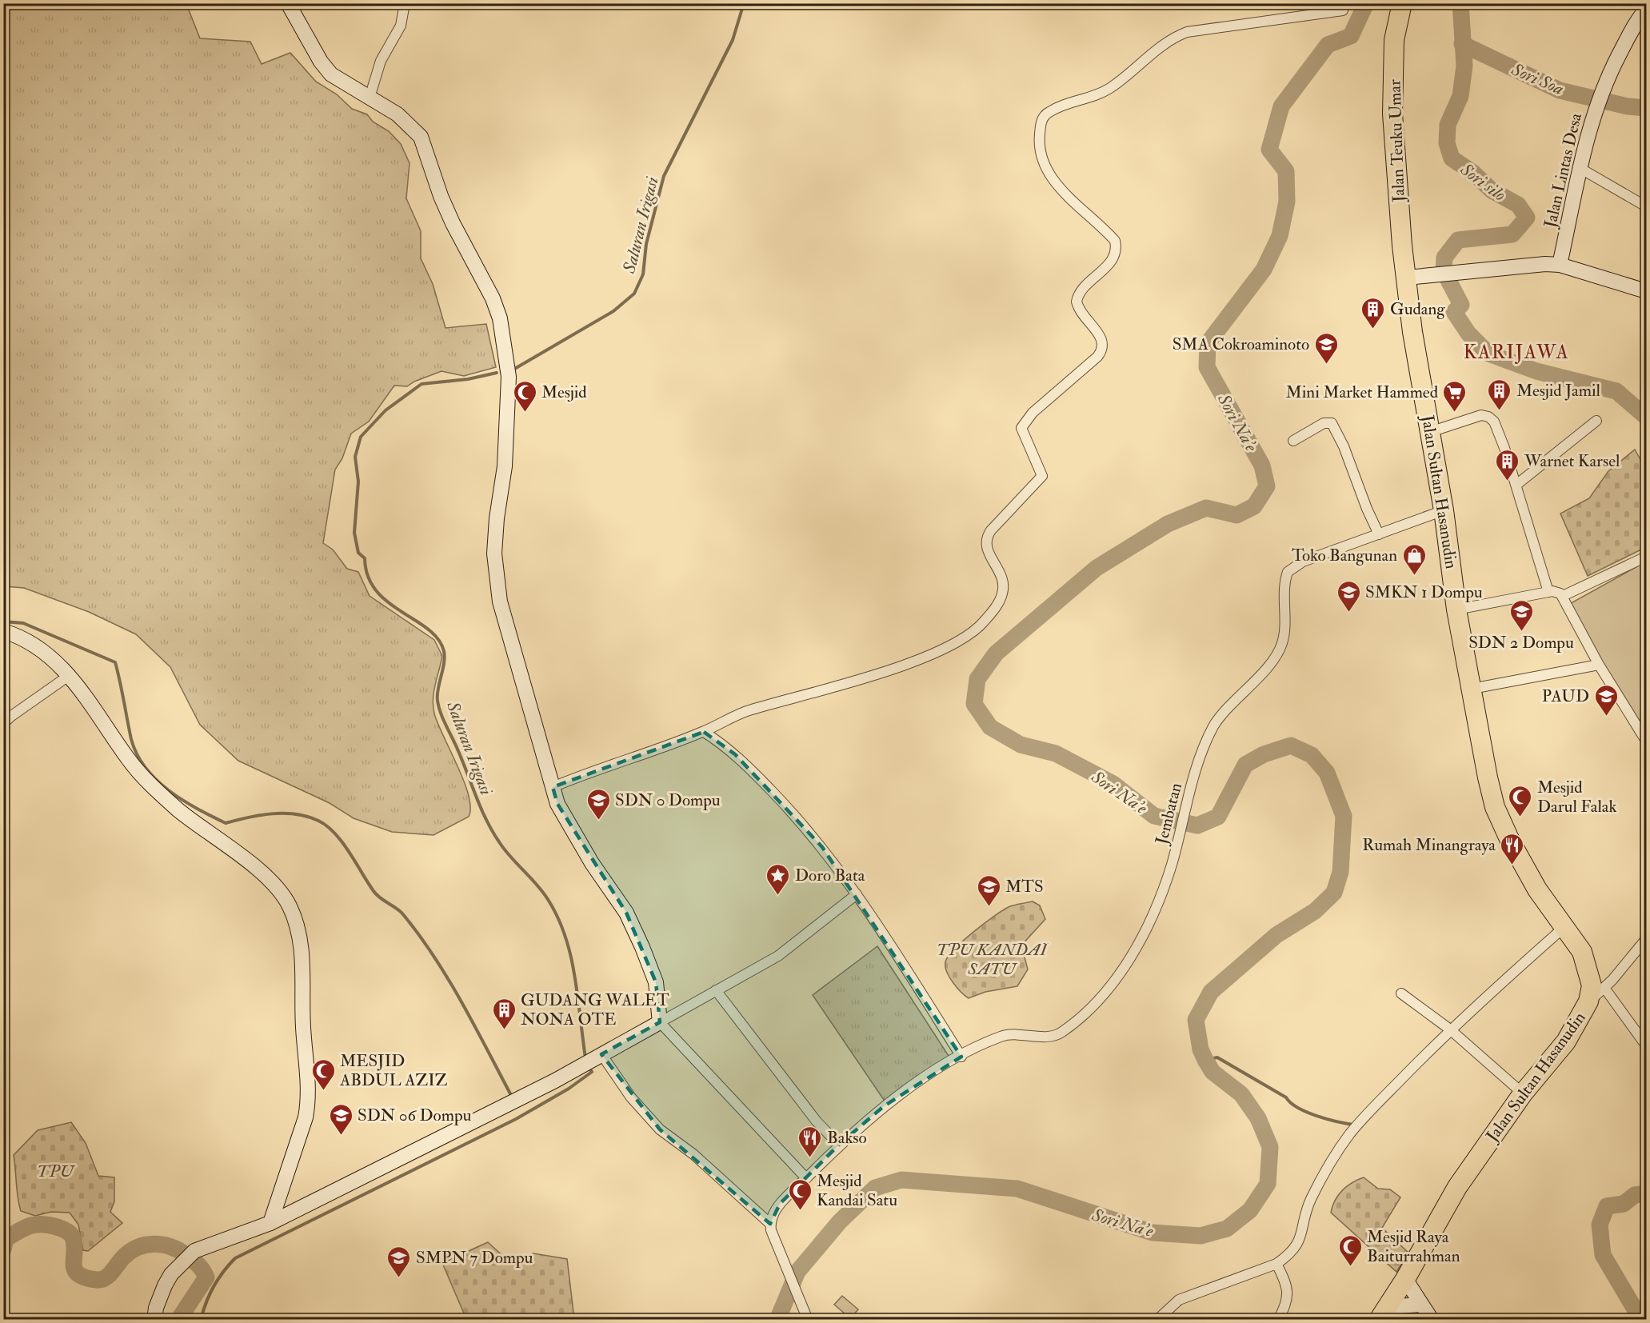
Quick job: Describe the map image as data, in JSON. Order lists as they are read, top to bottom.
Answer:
{
  "streets": {
    "highway": ["Jalan Teuku Umar", "Jalan Sultan Hasanudin"],
    "street": ["Jalan Lintas Desa", "Jembatan"]
  },
  "crossings": [
    ["Jalan Teuku Umar", "Jalan Sultan Hasanudin"]
  ],
  "districts": ["KARIJAWA"],
  "water": [
    "Sori Soa",
    "Sori silo",
    "Saluran Irigasi",
    "Sori Na'e"
  ],
  "parks": ["TPU KANDAI SATU", "TPU"],
  "places": {
    "building": [
      "Gudang",
      "Mesjid Jamil",
      "Warnet Karsel",
      "GUDANG WALET NONA OTE"
    ],
    "school or university": [
      "SMA Cokroaminoto",
      "SMKN 1 Dompu",
      "SDN 2 Dompu",
      "PAUD",
      "SDN 0 Dompu",
      "MTS",
      "SDN 06 Dompu",
      "SMPN 7 Dompu"
    ],
    "mosque": [
      "Mesjid",
      "Mesjid Darul Falak",
      "MESJID ABDUL AZIZ",
      "Mesjid Kandai Satu",
      "Mesjid Raya Baiturrahman"
    ],
    "supermarket": ["Mini Market Hammed"],
    "shop": ["Toko Bangunan"],
    "restaurant": ["Rumah Minangraya", "Bakso"],
    "place": ["Doro Bata"]
  }
}
